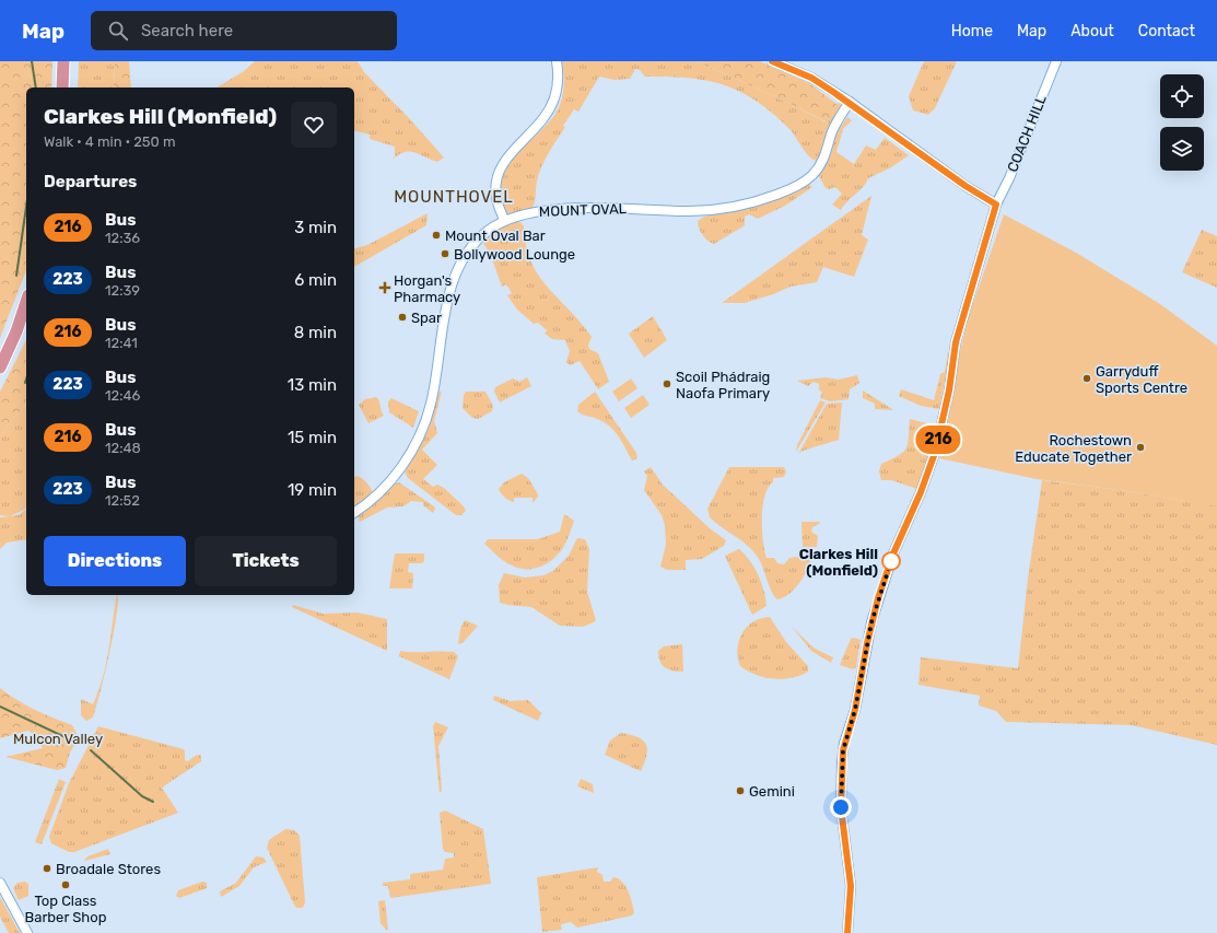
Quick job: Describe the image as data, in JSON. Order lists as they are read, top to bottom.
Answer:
{
  "streets": {
    "street": ["COACH HILL", "MOUNT OVAL"]
  },
  "districts": ["MOUNTHOVEL"],
  "parks": ["Mulcon Valley"],
  "places": {
    "other": [
      "Mount Oval Bar",
      "Bollywood Lounge",
      "Spar",
      "Garryduff Sports Centre",
      "Scoil Phádraig Naofa Primary",
      "Rochestown Educate Together",
      "Clarkes Hill (Monfield)",
      "Gemini",
      "Broadale Stores",
      "Top Class Barber Shop"
    ],
    "health": ["Horgan's Pharmacy"]
  },
  "lines": ["bus line 216"],
  "page": {
    "header": "Map",
    "search": "Search here",
    "nav": [
      "Home",
      "Map",
      "About",
      "Contact"
    ],
    "on_map": "216",
    "heading": [
      ["Clarkes Hill (Monfield)", "Walk · 4 min · 250 m"],
      "Departures"
    ],
    "list": [
      {
        "mark": "216",
        "name": "Bus",
        "note": "12:36",
        "value": "3 min"
      },
      {
        "mark": "223",
        "name": "Bus",
        "note": "12:39",
        "value": "6 min"
      },
      {
        "mark": "216",
        "name": "Bus",
        "note": "12:41",
        "value": "8 min"
      },
      {
        "mark": "223",
        "name": "Bus",
        "note": "12:46",
        "value": "13 min"
      },
      {
        "mark": "216",
        "name": "Bus",
        "note": "12:48",
        "value": "15 min"
      },
      {
        "mark": "223",
        "name": "Bus",
        "note": "12:52",
        "value": "19 min"
      }
    ],
    "buttons": ["Directions", "Tickets"]
  }
}
